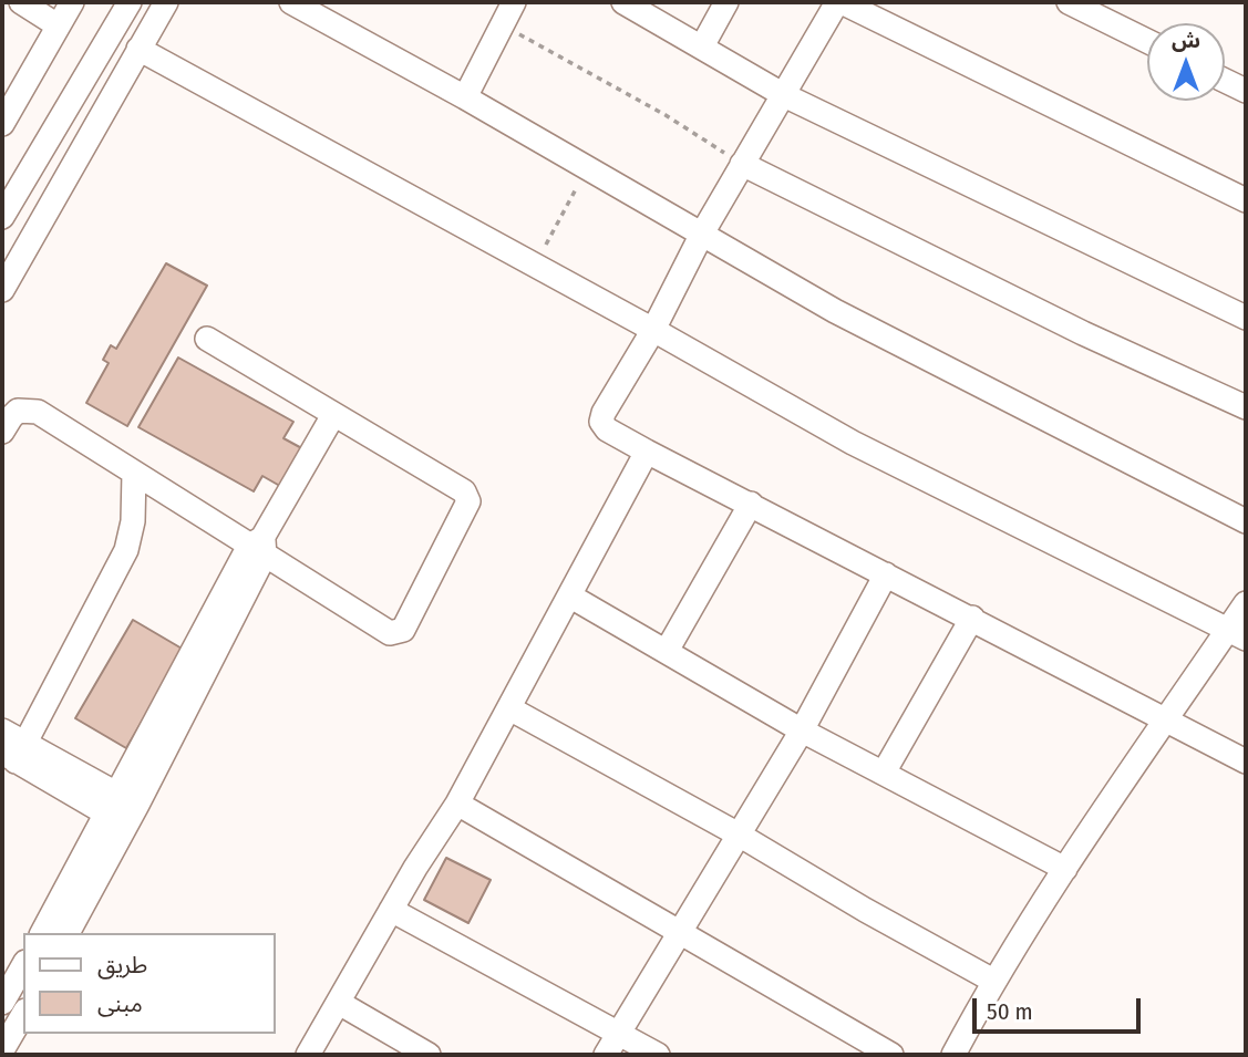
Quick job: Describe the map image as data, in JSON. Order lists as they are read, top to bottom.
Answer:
{
  "legend": ["طريق", "مبنى"],
  "scale_bar": "50 m",
  "north": "top"
}
